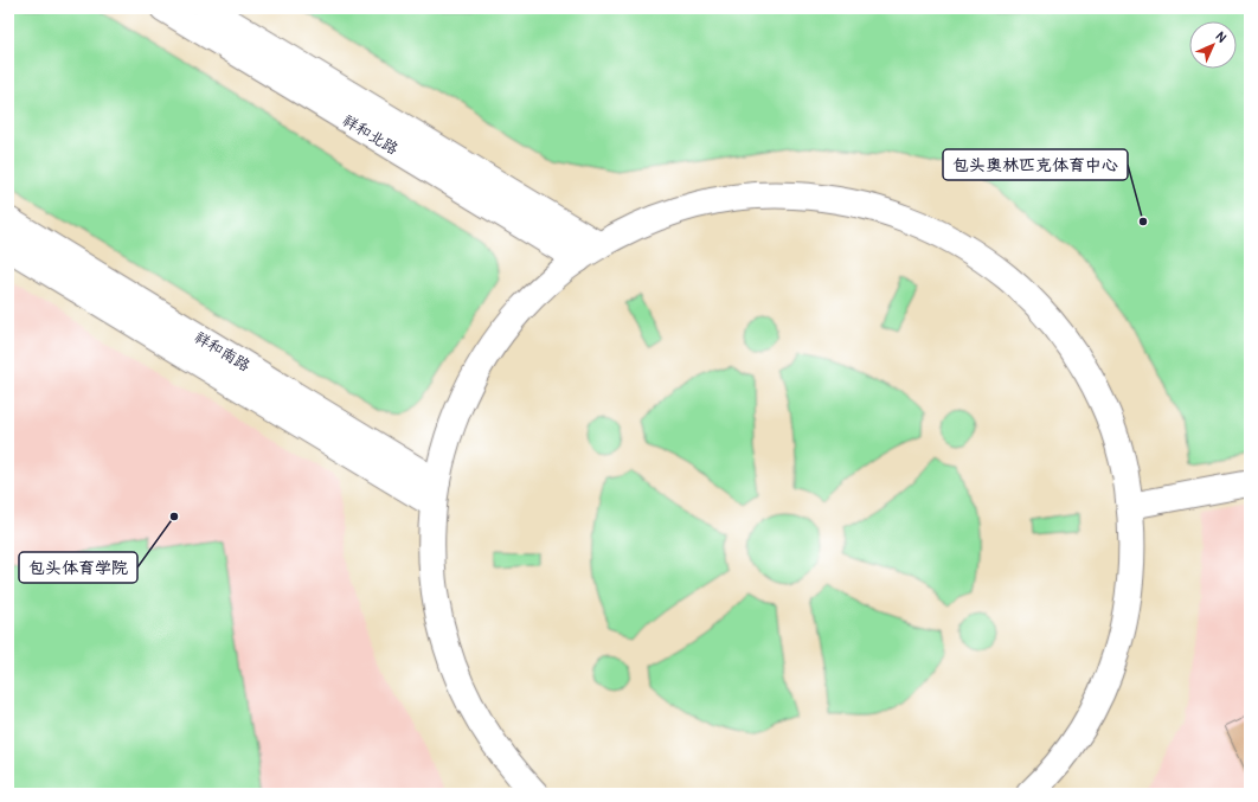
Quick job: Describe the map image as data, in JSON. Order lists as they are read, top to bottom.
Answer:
{
  "streets": {
    "street": ["祥和北路", "祥和南路"]
  },
  "places": ["包头奥林匹克体育中心", "包头体育学院"],
  "north": "top right"
}
